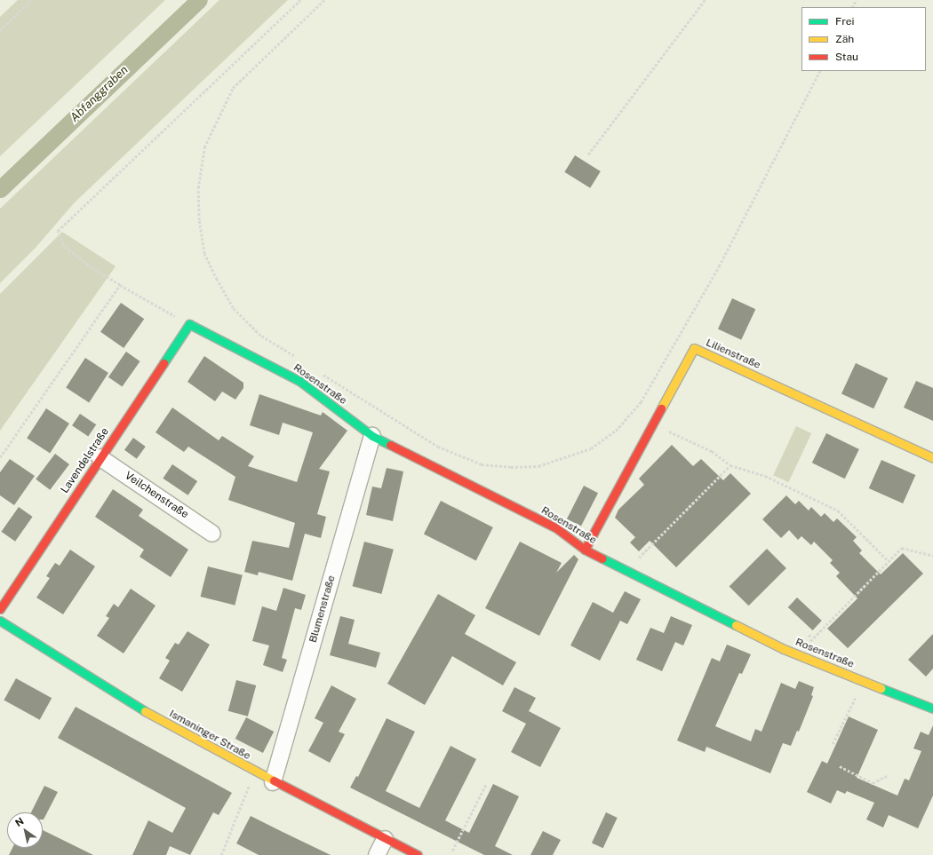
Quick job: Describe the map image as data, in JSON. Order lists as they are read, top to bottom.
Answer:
{
  "streets": {
    "street": [
      "Lilienstraße",
      "Rosenstraße",
      "Lavendelstraße",
      "Veilchenstraße",
      "Blumenstraße",
      "Ismaninger Straße"
    ]
  },
  "crossings": [
    ["Lilienstraße", "Rosenstraße"],
    ["Rosenstraße", "Lavendelstraße"],
    ["Rosenstraße", "Blumenstraße"],
    ["Lavendelstraße", "Veilchenstraße"],
    ["Blumenstraße", "Ismaninger Straße"]
  ],
  "water": ["Abfanggraben"],
  "legend": ["Frei", "Zäh", "Stau"],
  "north": "top left"
}
